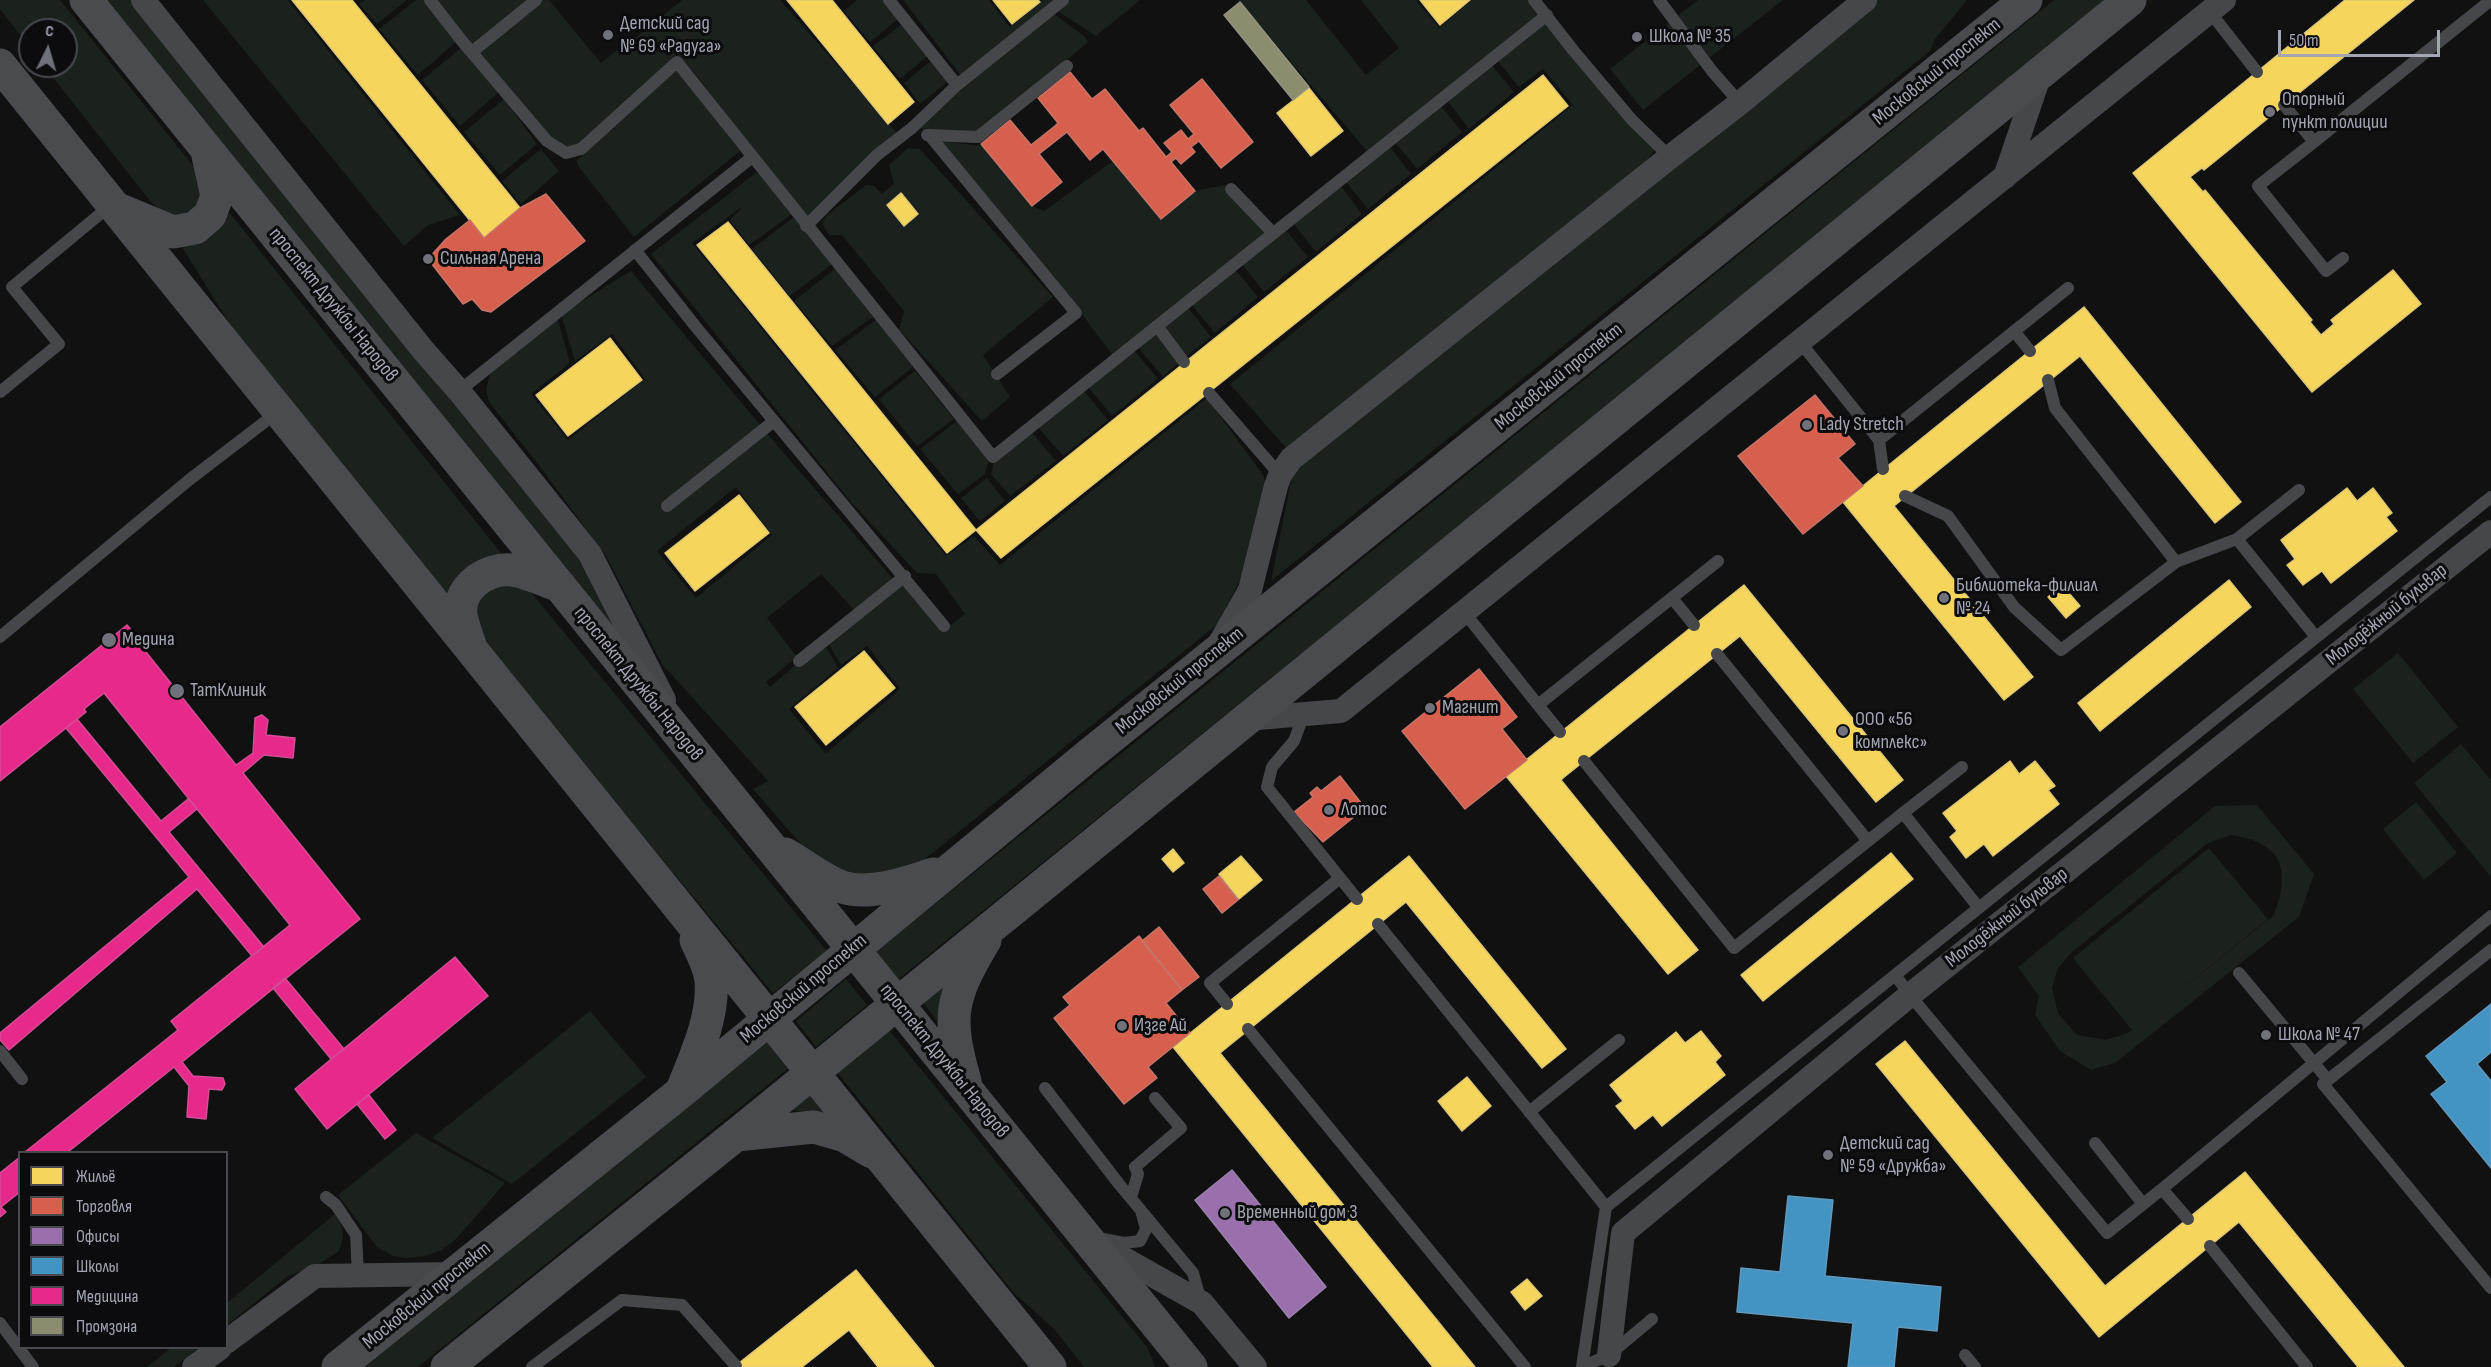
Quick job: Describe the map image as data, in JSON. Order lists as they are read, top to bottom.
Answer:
{
  "streets": {
    "main road": ["Московский проспект", "проспект Дружбы Народов"],
    "street": ["Молодёжный бульвар"]
  },
  "crossings": [
    ["Московский проспект", "проспект Дружбы Народов"]
  ],
  "places": [
    "Детский сад № 69 «Радуга»",
    "Школа № 35",
    "Опорный пункт полиции",
    "Сильная Арена",
    "Lady Stretch",
    "Библиотека-филиал № 24",
    "Медина",
    "ТатКлиник",
    "Магнит",
    "ООО «56 комплекс»",
    "Лотос",
    "Изге Ай",
    "Школа № 47",
    "Детский сад № 59 «Дружба»",
    "Временный дом 3"
  ],
  "legend": [
    "Жильё",
    "Торговля",
    "Офисы",
    "Школы",
    "Медицина",
    "Промзона"
  ],
  "scale_bar": "50 m",
  "north": "top"
}
